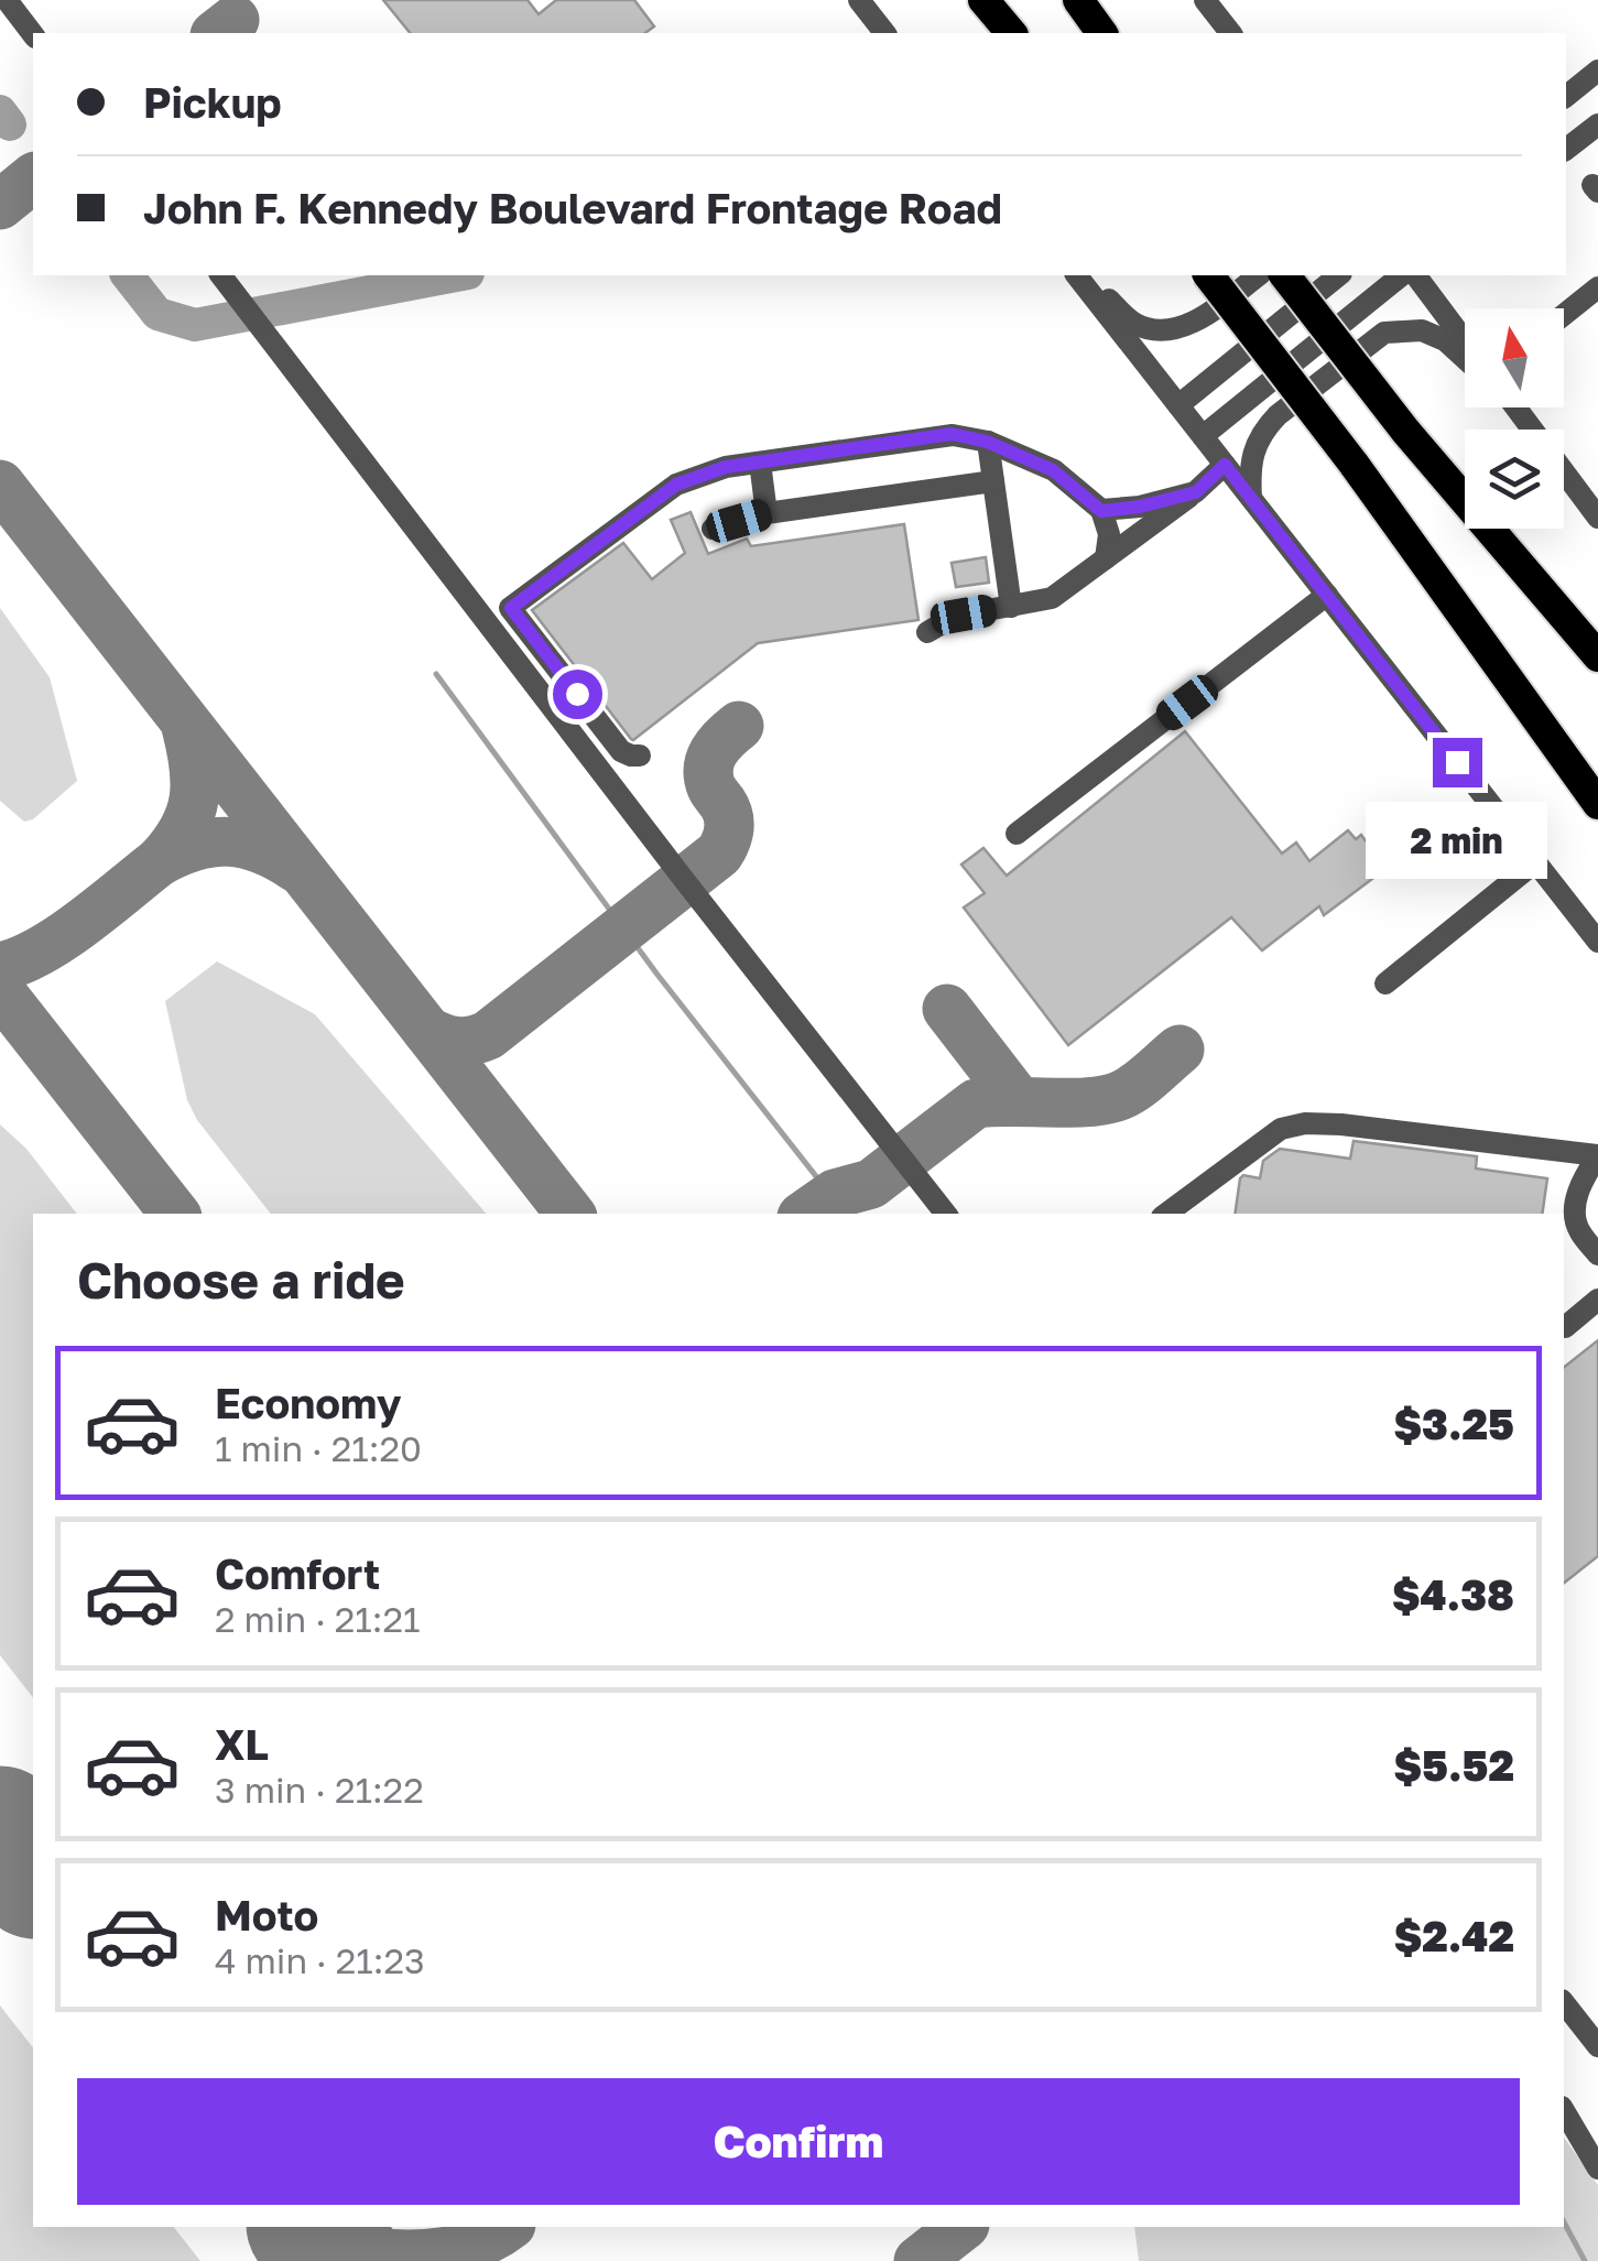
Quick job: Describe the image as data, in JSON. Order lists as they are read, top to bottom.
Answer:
{
  "north": "top",
  "page": {
    "banner": ["Pickup", "John F. Kennedy Boulevard Frontage Road"],
    "bubble": "2 min",
    "heading": "Choose a ride",
    "list": [
      {
        "name": "Economy",
        "note": "1 min · 21:20",
        "value": "$3.25"
      },
      {
        "name": "Comfort",
        "note": "2 min · 21:21",
        "value": "$4.38"
      },
      {
        "name": "XL",
        "note": "3 min · 21:22",
        "value": "$5.52"
      },
      {
        "name": "Moto",
        "note": "4 min · 21:23",
        "value": "$2.42"
      }
    ],
    "buttons": "Confirm"
  }
}
